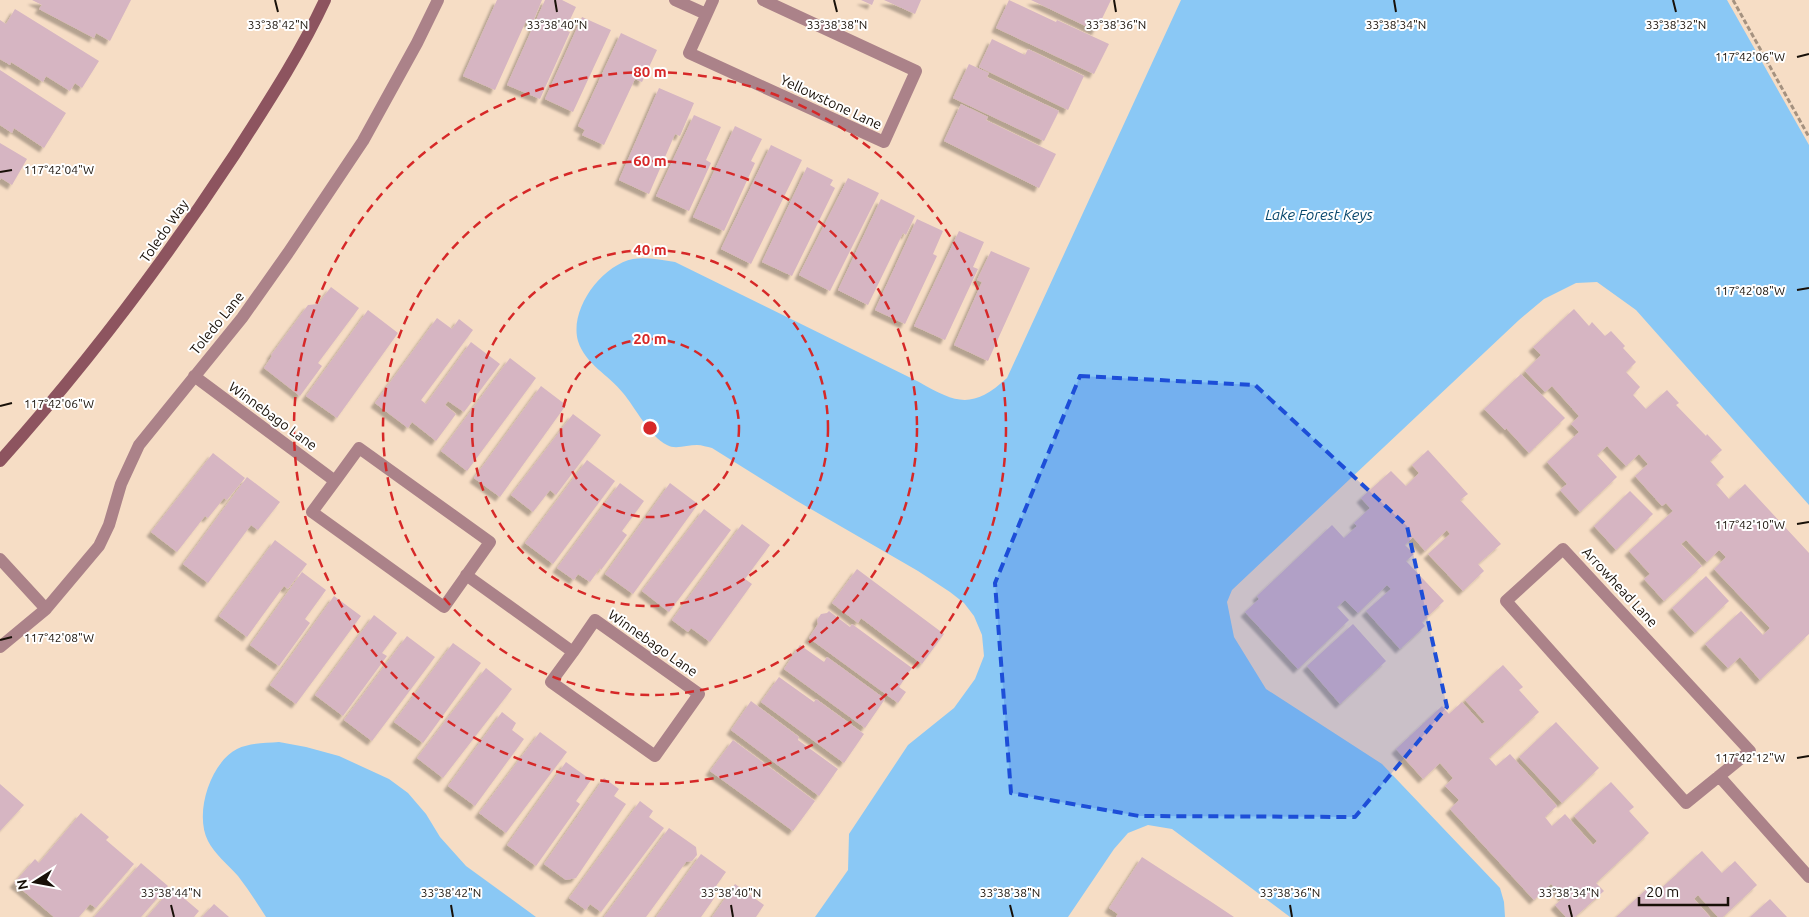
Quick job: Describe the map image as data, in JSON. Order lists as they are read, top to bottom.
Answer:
{
  "streets": {
    "main road": ["Toledo Way"],
    "street": [
      "Yellowstone Lane",
      "Toledo Lane",
      "Winnebago Lane",
      "Arrowhead Lane"
    ]
  },
  "crossings": [
    ["Toledo Lane", "Winnebago Lane"]
  ],
  "water": ["Lake Forest Keys"],
  "scale_bar": "20 m",
  "north": "left",
  "coordinates": [
    "33°38'42\"N",
    "33°38'40\"N",
    "33°38'38\"N",
    "33°38'36\"N",
    "33°38'34\"N",
    "33°38'32\"N",
    "117°42'06\"W",
    "117°42'04\"W",
    "117°42'08\"W",
    "117°42'10\"W",
    "117°42'12\"W",
    "33°38'44\"N"
  ],
  "rings": [
    "80 m",
    "60 m",
    "40 m",
    "20 m"
  ]
}
